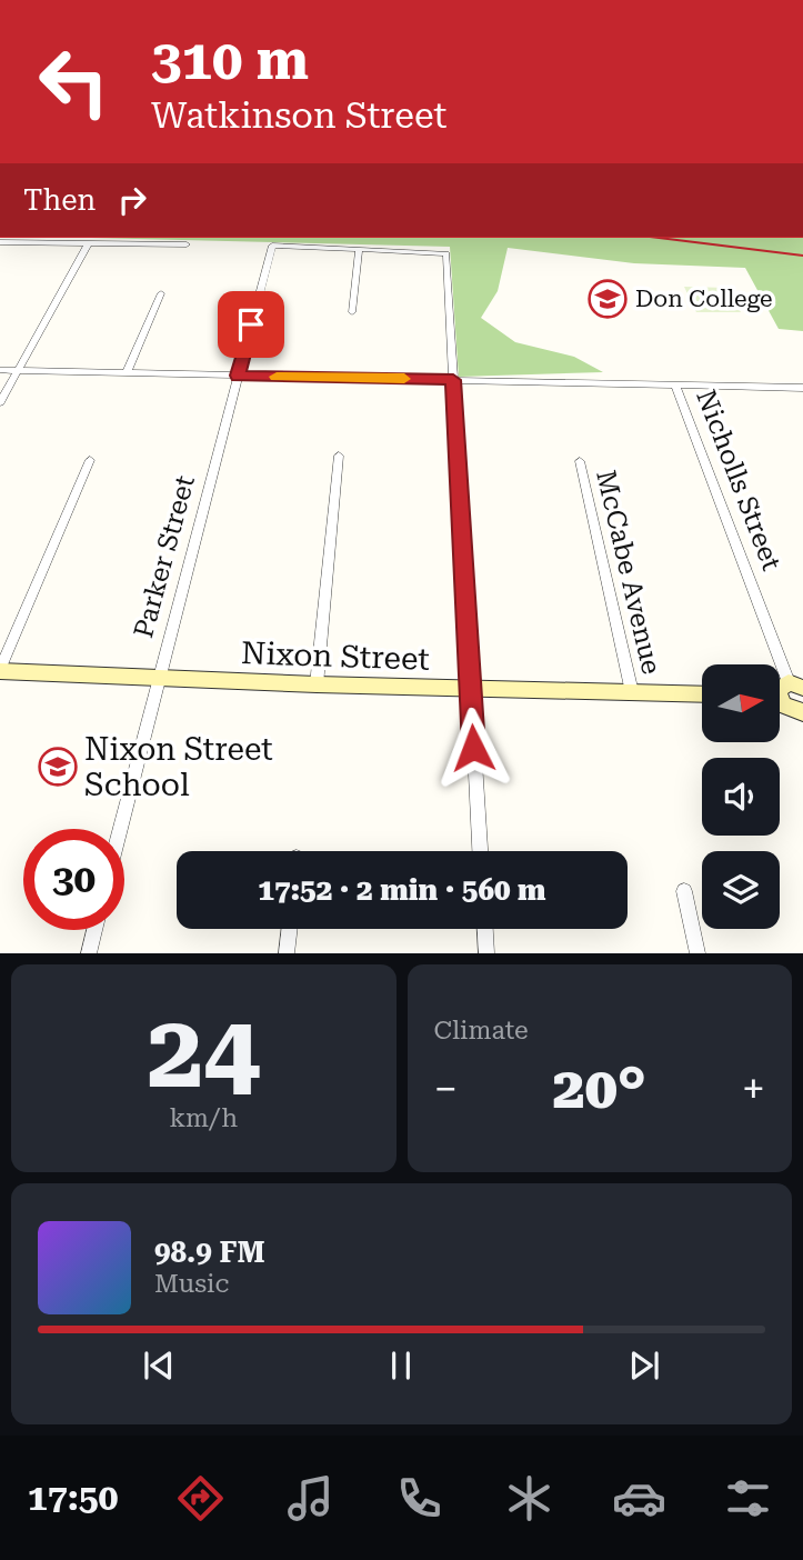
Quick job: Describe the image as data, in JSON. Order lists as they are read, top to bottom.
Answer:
{
  "streets": {
    "street": [
      "Nicholls Street",
      "Parker Street",
      "McCabe Avenue",
      "Nixon Street"
    ]
  },
  "crossings": [
    ["Parker Street", "Nixon Street"],
    ["McCabe Avenue", "Nixon Street"]
  ],
  "places": {
    "school or university": ["Don College", "Nixon Street School"]
  },
  "north": "right",
  "page": {
    "turn": ["310 m", "Watkinson Street"],
    "then": "Then",
    "limit": "30",
    "trip": "17:52 · 2 min · 560 m",
    "tile": [
      ["24", "km/h"],
      "Climate"
    ],
    "heat": ["−", "20°", "+"],
    "song": ["98.9 FM", "Music"],
    "tabs": "17:50"
  }
}
